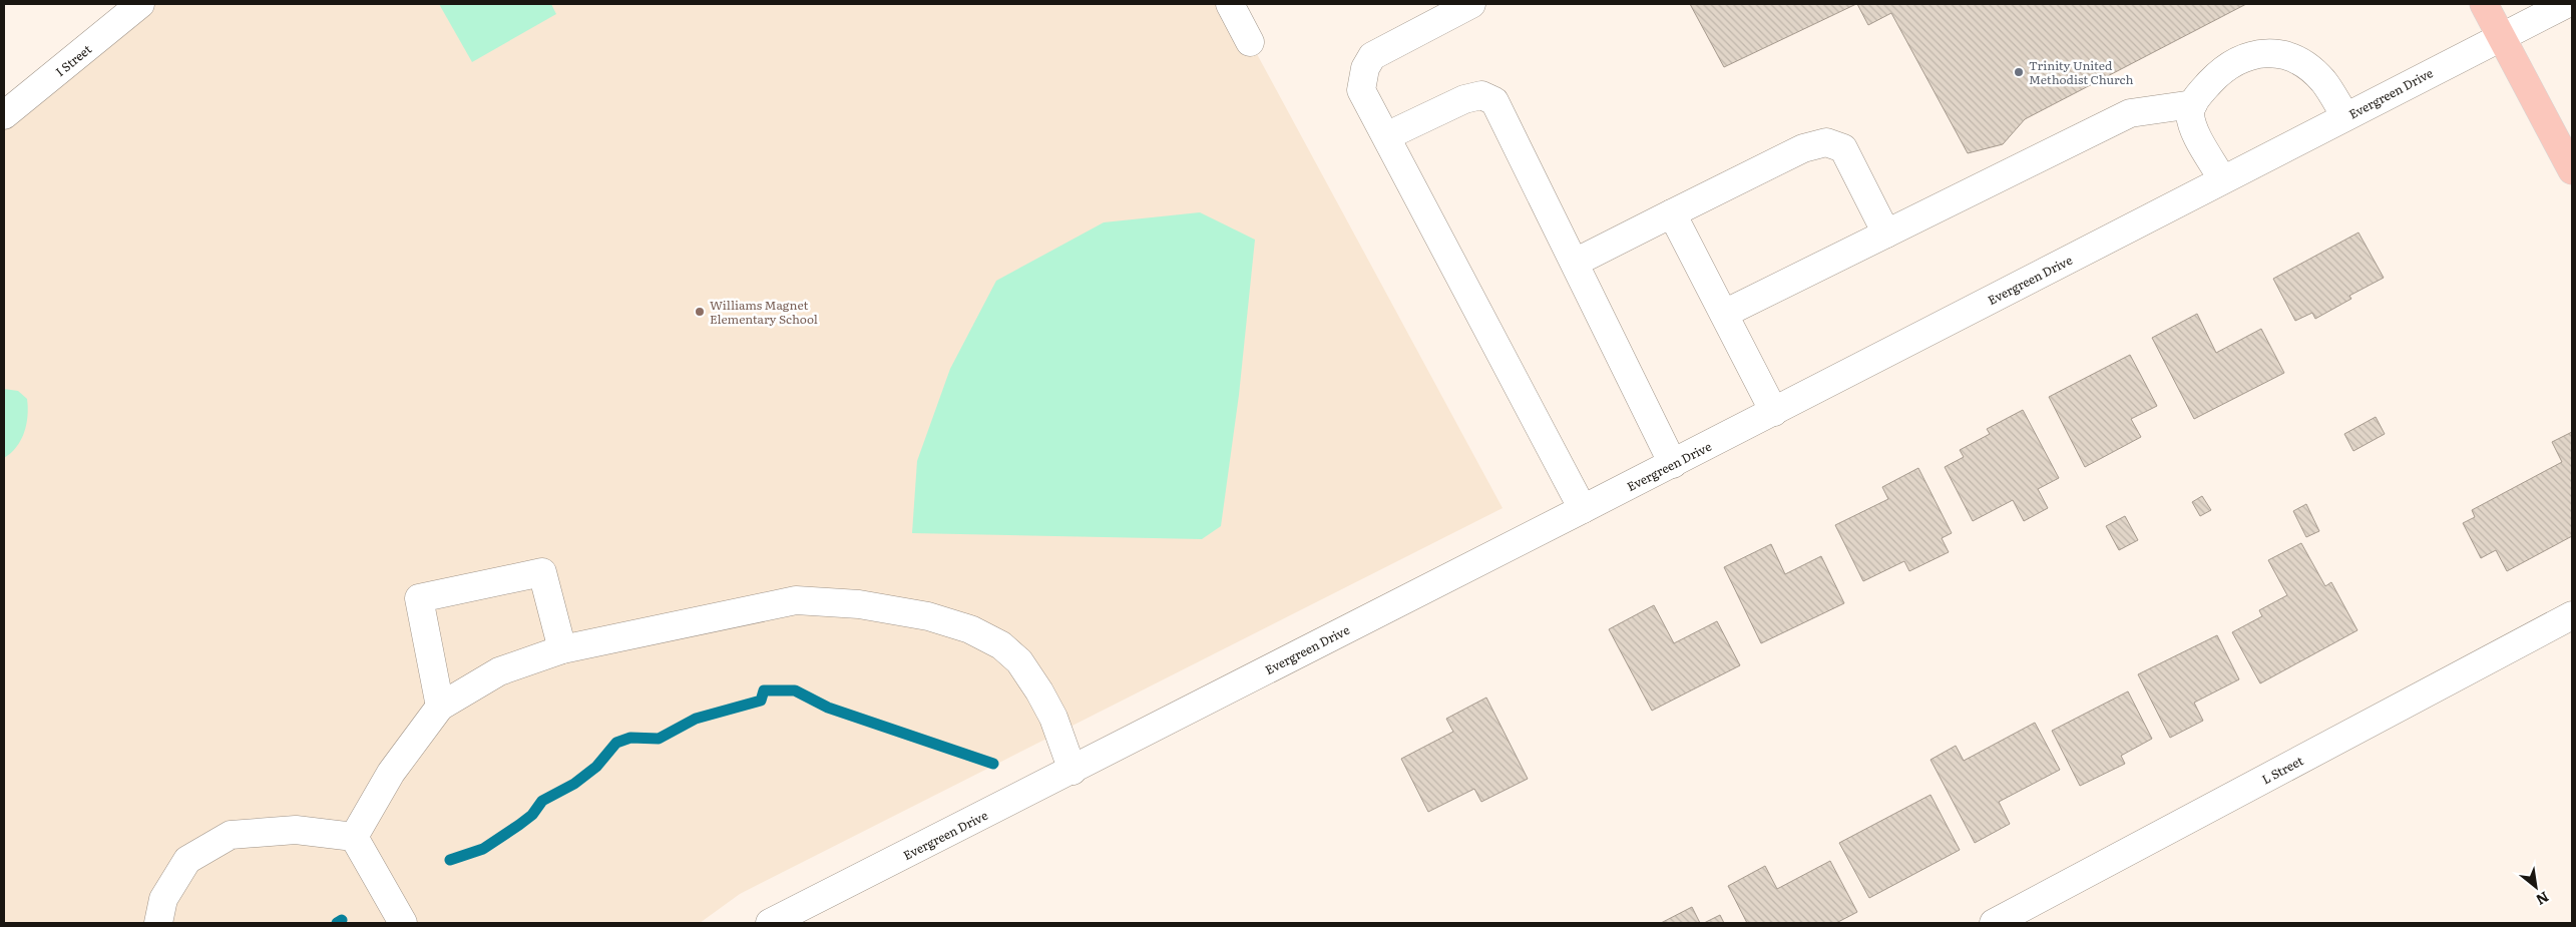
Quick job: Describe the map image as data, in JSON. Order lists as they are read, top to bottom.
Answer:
{
  "streets": {
    "street": ["I Street", "Evergreen Drive", "L Street"]
  },
  "places": ["Trinity United Methodist Church", "Williams Magnet Elementary School"],
  "north": "bottom right"
}
